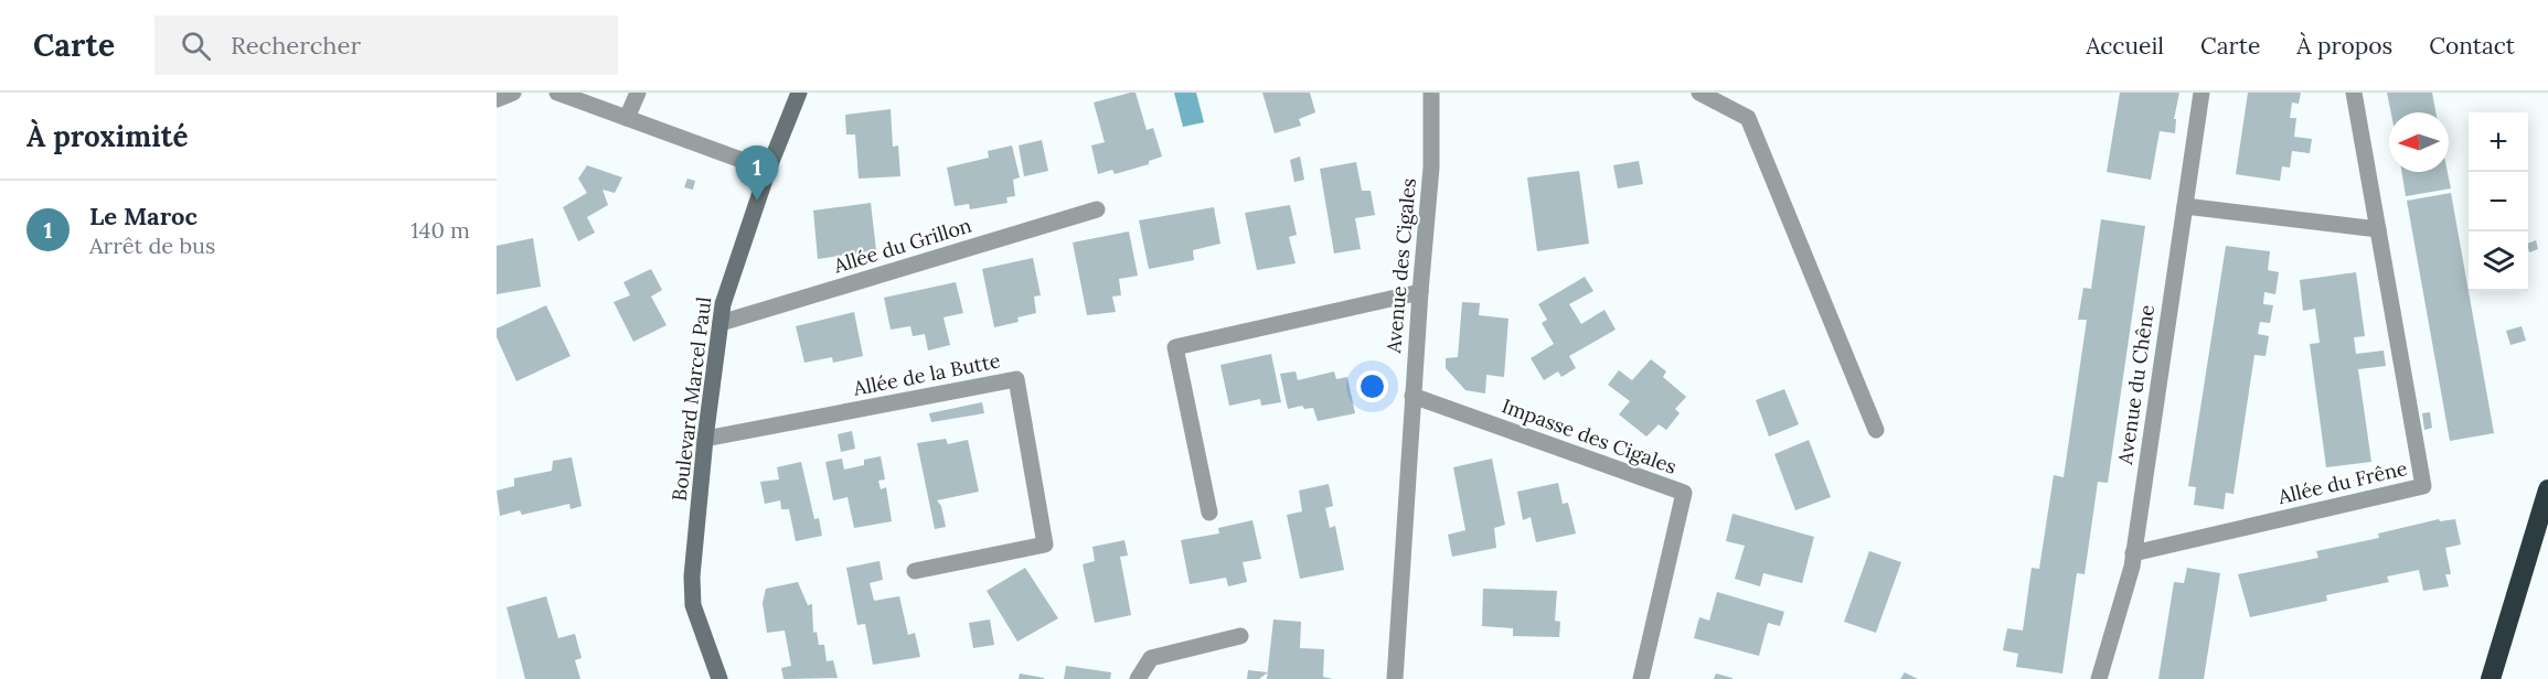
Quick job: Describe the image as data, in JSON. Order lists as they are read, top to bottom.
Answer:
{
  "streets": {
    "street": [
      "Allée du Grillon",
      "Avenue des Cigales",
      "Allée de la Butte",
      "Avenue du Chêne",
      "Boulevard Marcel Paul",
      "Impasse des Cigales",
      "Allée du Frêne"
    ]
  },
  "crossings": [
    ["Allée du Grillon", "Boulevard Marcel Paul"],
    ["Avenue des Cigales", "Impasse des Cigales"],
    ["Allée de la Butte", "Boulevard Marcel Paul"],
    ["Avenue du Chêne", "Allée du Frêne"]
  ],
  "north": "left",
  "page": {
    "header": "Carte",
    "search": "Rechercher",
    "nav": [
      "Accueil",
      "Carte",
      "À propos",
      "Contact"
    ],
    "heading": "À proximité",
    "map_buttons": ["+", "−"],
    "pins": "1",
    "list": [
      {
        "mark": "1",
        "name": "Le Maroc",
        "note": "Arrêt de bus",
        "value": "140 m"
      }
    ]
  }
}
